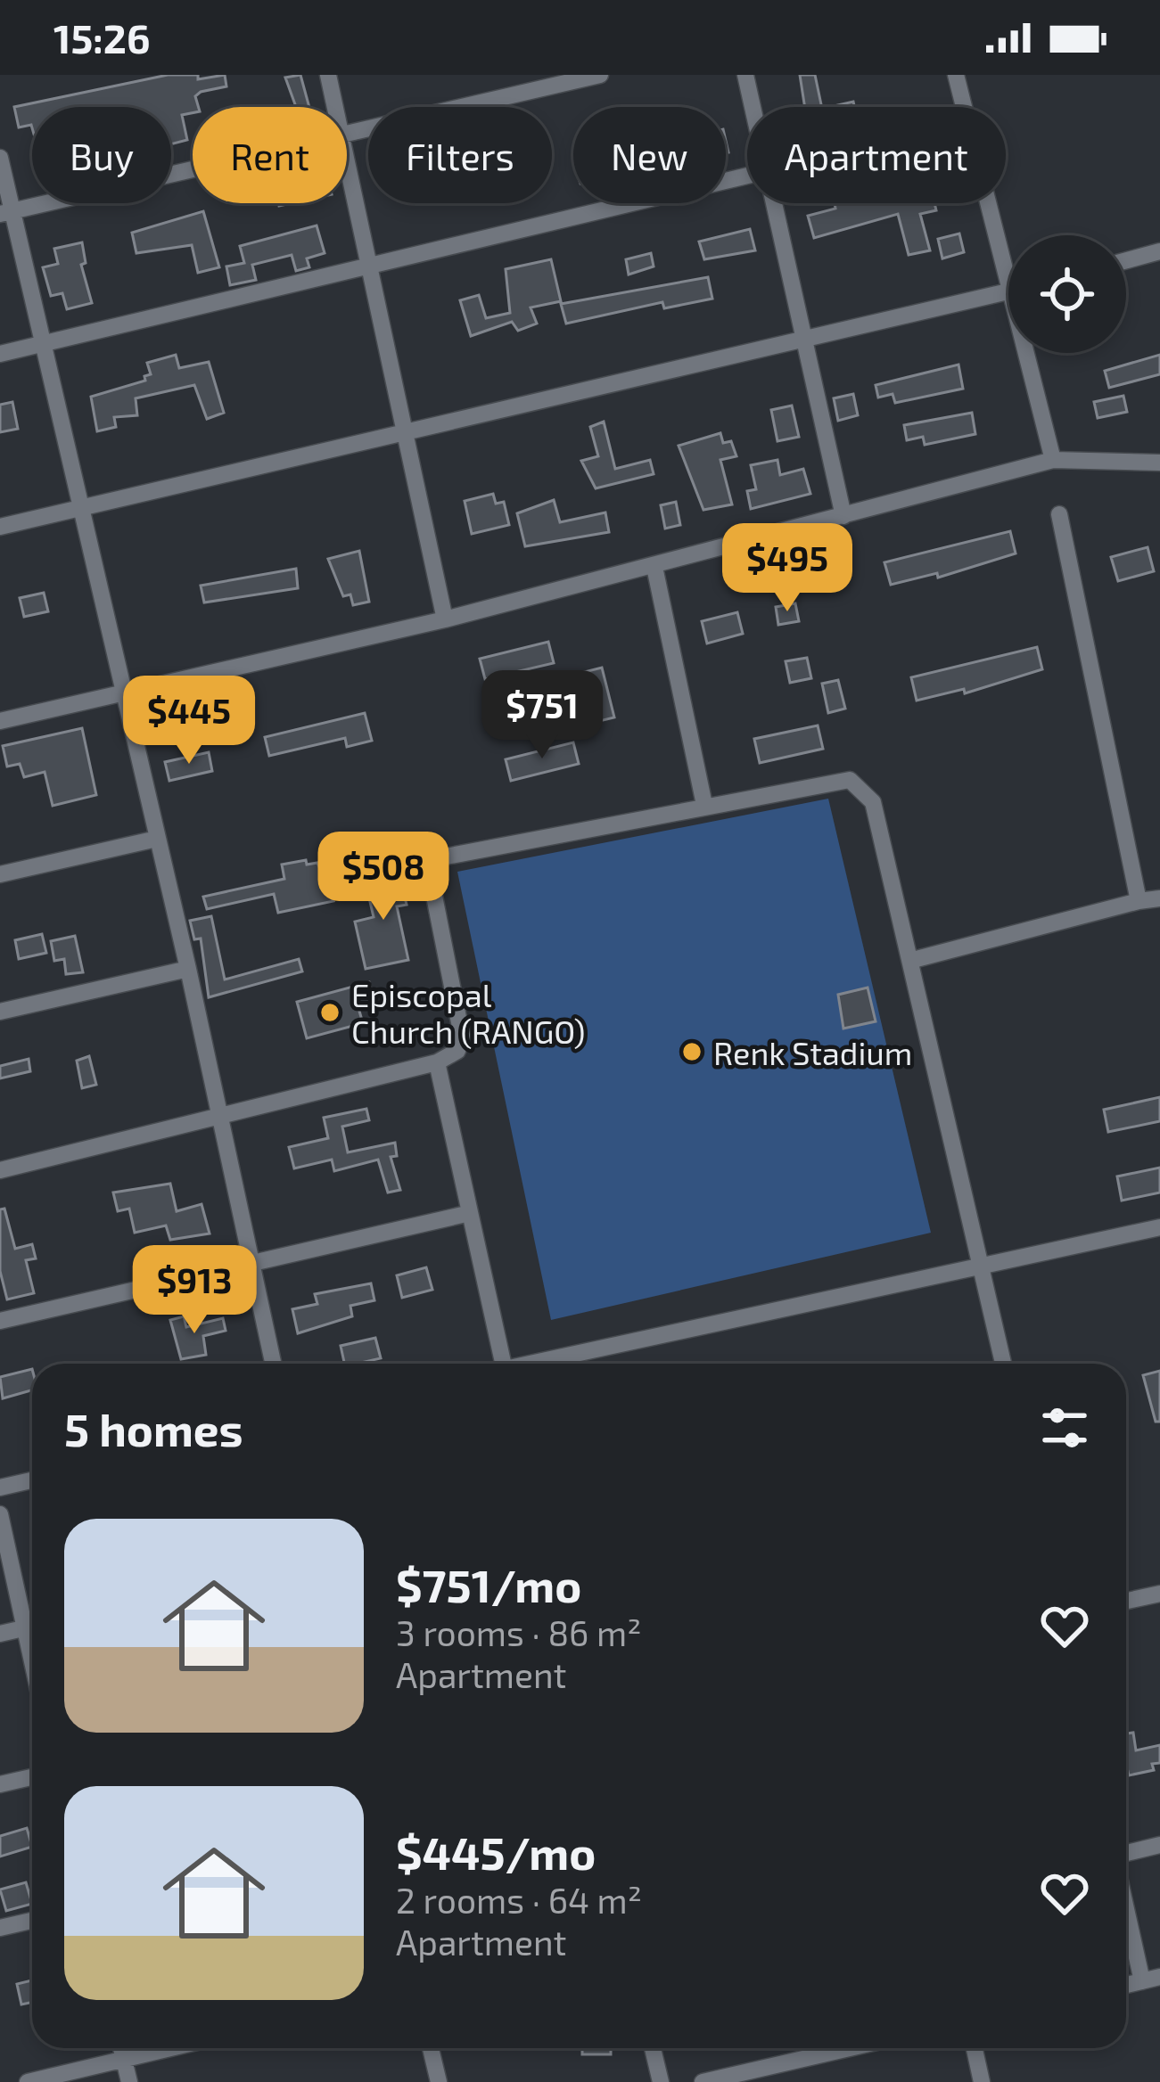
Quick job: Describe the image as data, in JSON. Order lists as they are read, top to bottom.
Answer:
{
  "places": ["Episcopal Church (RANGO)", "Renk Stadium"],
  "page": {
    "status": "15:26",
    "chip": [
      "Buy",
      "Rent",
      "Filters",
      "New",
      "Apartment"
    ],
    "price": [
      "$495",
      "$751",
      "$445",
      "$508",
      "$913"
    ],
    "heading": "5 homes",
    "list": [
      {
        "name": "$751/mo",
        "note": "3 rooms · 86 m² · Apartment"
      },
      {
        "name": "$445/mo",
        "note": "2 rooms · 64 m² · Apartment"
      }
    ]
  }
}
